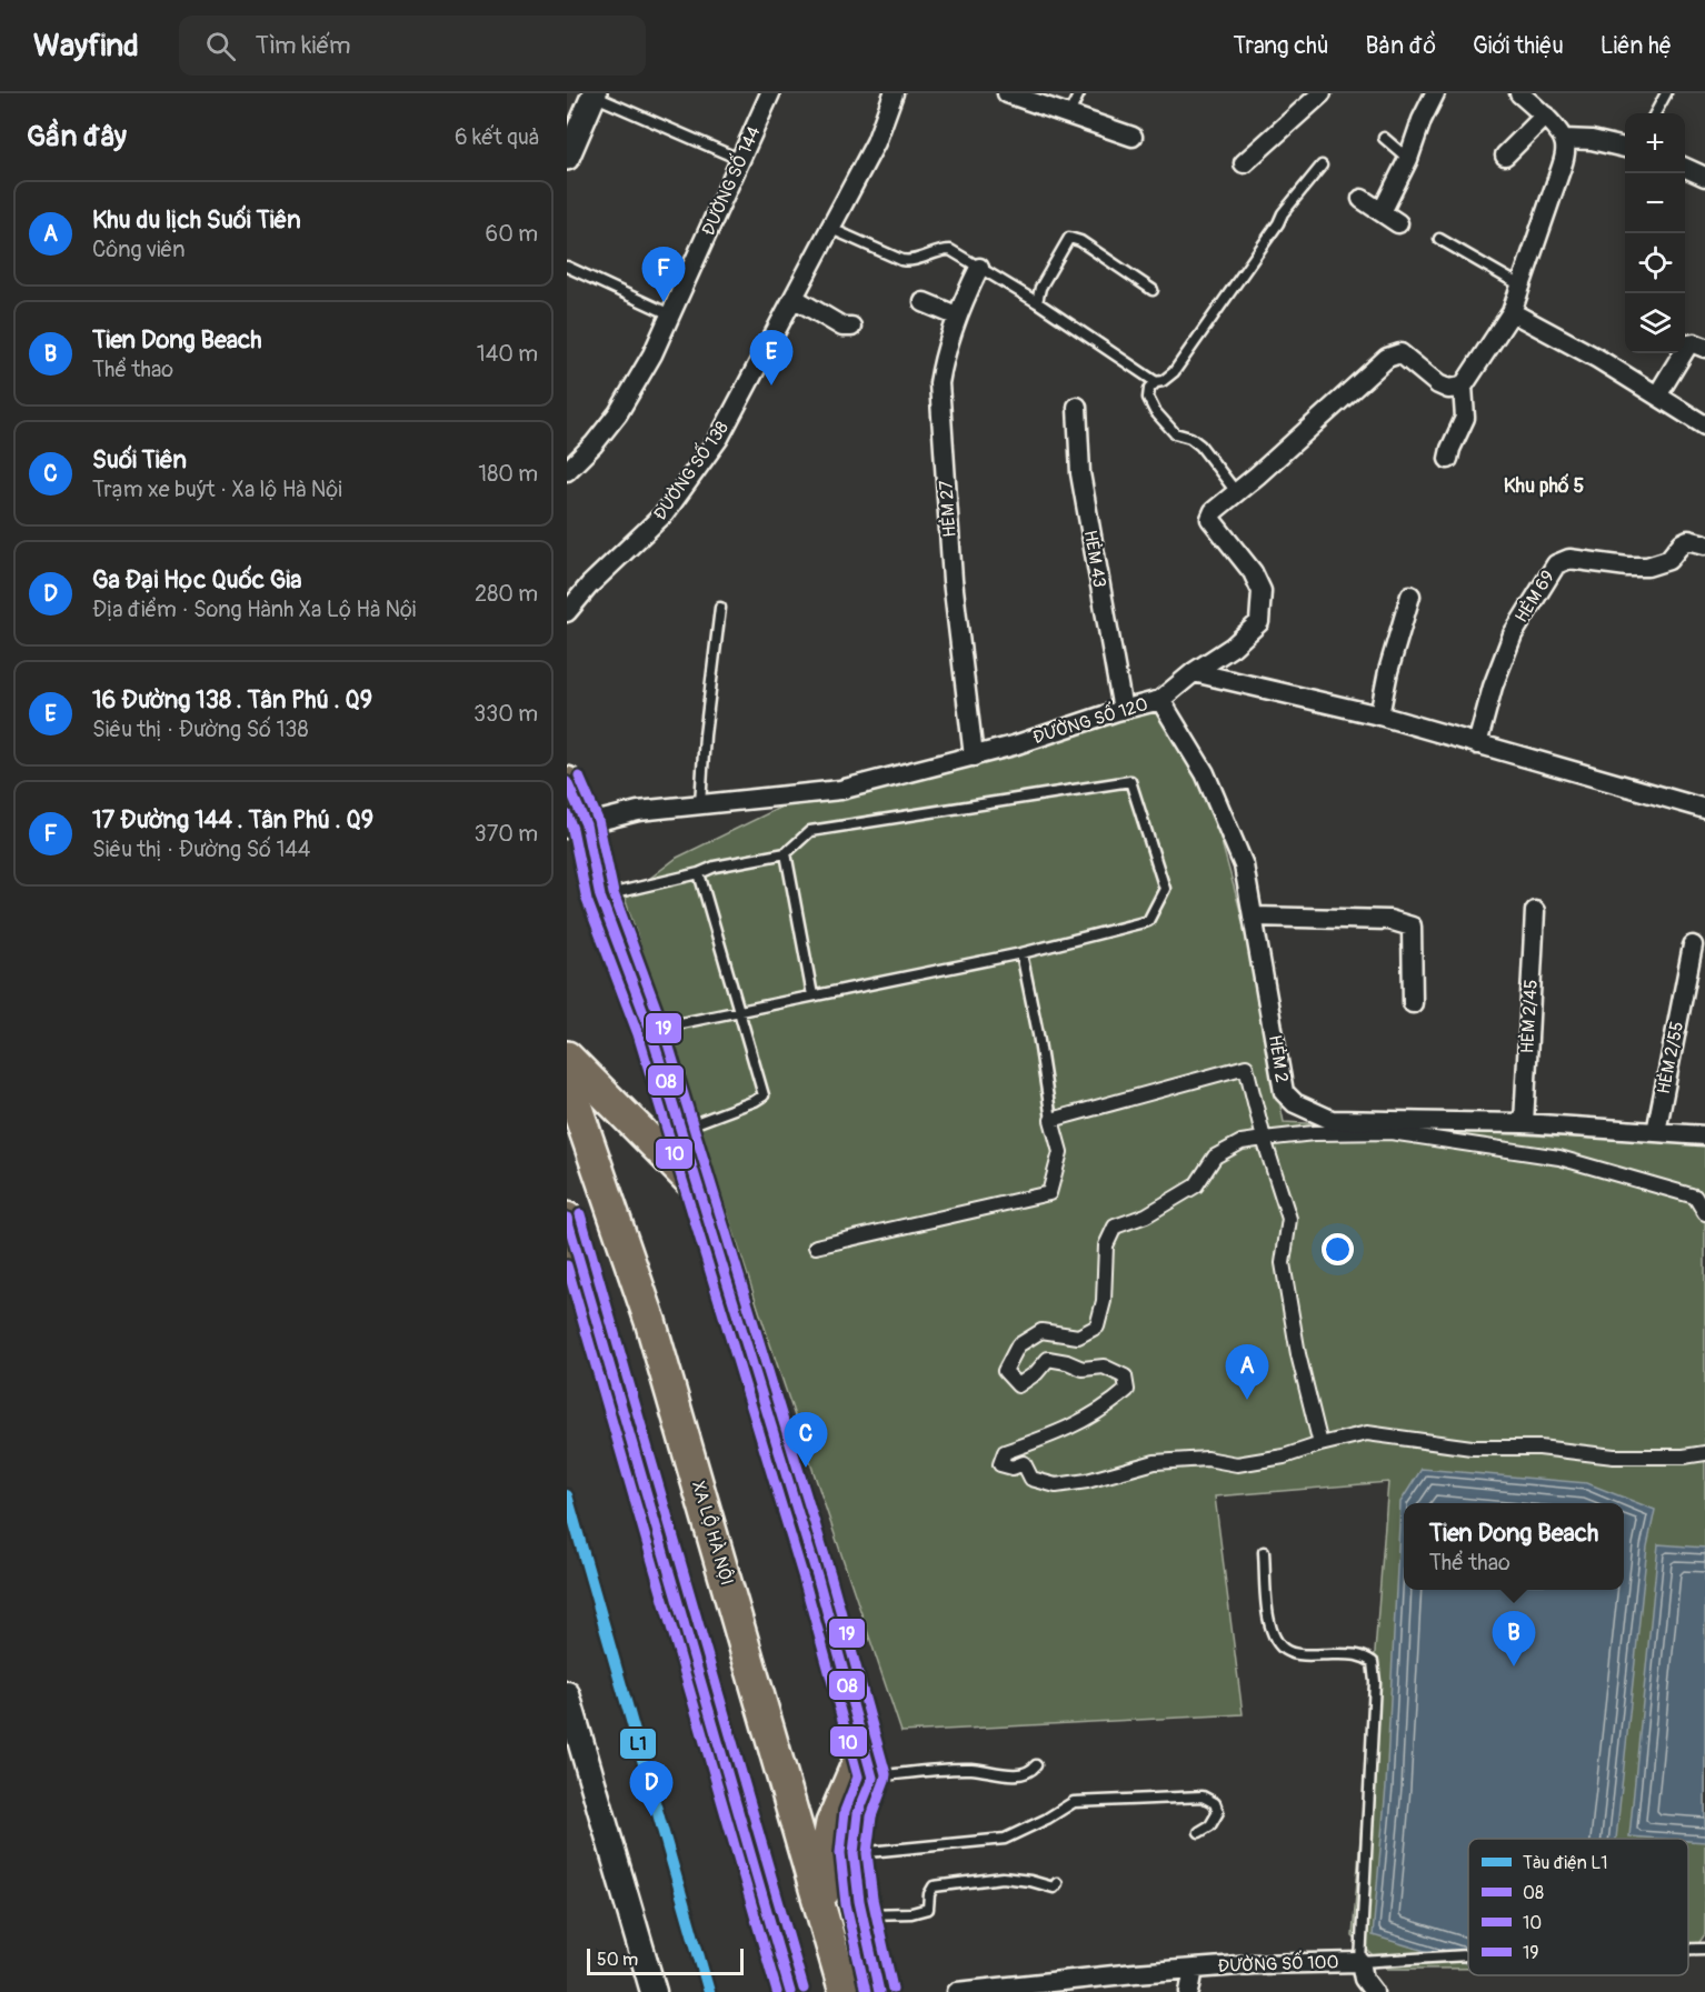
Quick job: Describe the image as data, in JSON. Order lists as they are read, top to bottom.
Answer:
{
  "streets": {
    "highway": ["XA LỘ HÀ NỘI"],
    "street": [
      "ĐƯỜNG SỐ 144",
      "ĐƯỜNG SỐ 138",
      "HẺM 27",
      "HẺM 43",
      "HẺM 69",
      "ĐƯỜNG SỐ 120",
      "HẺM 2/45",
      "HẺM 2/55",
      "HẺM 2",
      "ĐƯỜNG SỐ 100"
    ]
  },
  "crossings": [
    ["HẺM 27", "ĐƯỜNG SỐ 120"],
    ["HẺM 43", "ĐƯỜNG SỐ 120"],
    ["ĐƯỜNG SỐ 120", "HẺM 2"],
    ["HẺM 2/45", "HẺM 2"],
    ["HẺM 2/55", "HẺM 2"]
  ],
  "districts": ["Khu phố 5"],
  "lines": [
    "transit line 19",
    "transit line 08",
    "transit line 10",
    "metro line L1"
  ],
  "legend": [
    "Tàu điện L1",
    "08",
    "10",
    "19"
  ],
  "scale_bar": "50 m",
  "page": {
    "header": "Wayfind",
    "search": "Tìm kiếm",
    "nav": [
      "Trang chủ",
      "Bản đồ",
      "Giới thiệu",
      "Liên hệ"
    ],
    "heading": ["Gần đây", "6 kết quả"],
    "map_buttons": ["+", "−"],
    "list": [
      {
        "mark": "A",
        "name": "Khu du lịch Suối Tiên",
        "note": "Công viên",
        "value": "60 m"
      },
      {
        "mark": "B",
        "name": "Tien Dong Beach",
        "note": "Thể thao",
        "value": "140 m"
      },
      {
        "mark": "C",
        "name": "Suối Tiên",
        "note": "Trạm xe buýt · Xa lộ Hà Nội",
        "value": "180 m"
      },
      {
        "mark": "D",
        "name": "Ga Đại Học Quốc Gia",
        "note": "Địa điểm · Song Hành Xa Lộ Hà Nội",
        "value": "280 m"
      },
      {
        "mark": "E",
        "name": "16 Đường 138 . Tân Phú . Q9",
        "note": "Siêu thị · Đường Số 138",
        "value": "330 m"
      },
      {
        "mark": "F",
        "name": "17 Đường 144 . Tân Phú . Q9",
        "note": "Siêu thị · Đường Số 144",
        "value": "370 m"
      }
    ],
    "pins": [
      "F",
      "E",
      "A",
      "C",
      "B",
      "D"
    ],
    "popup": ["Tien Dong Beach", "Thể thao"],
    "scale": "50 m"
  }
}
